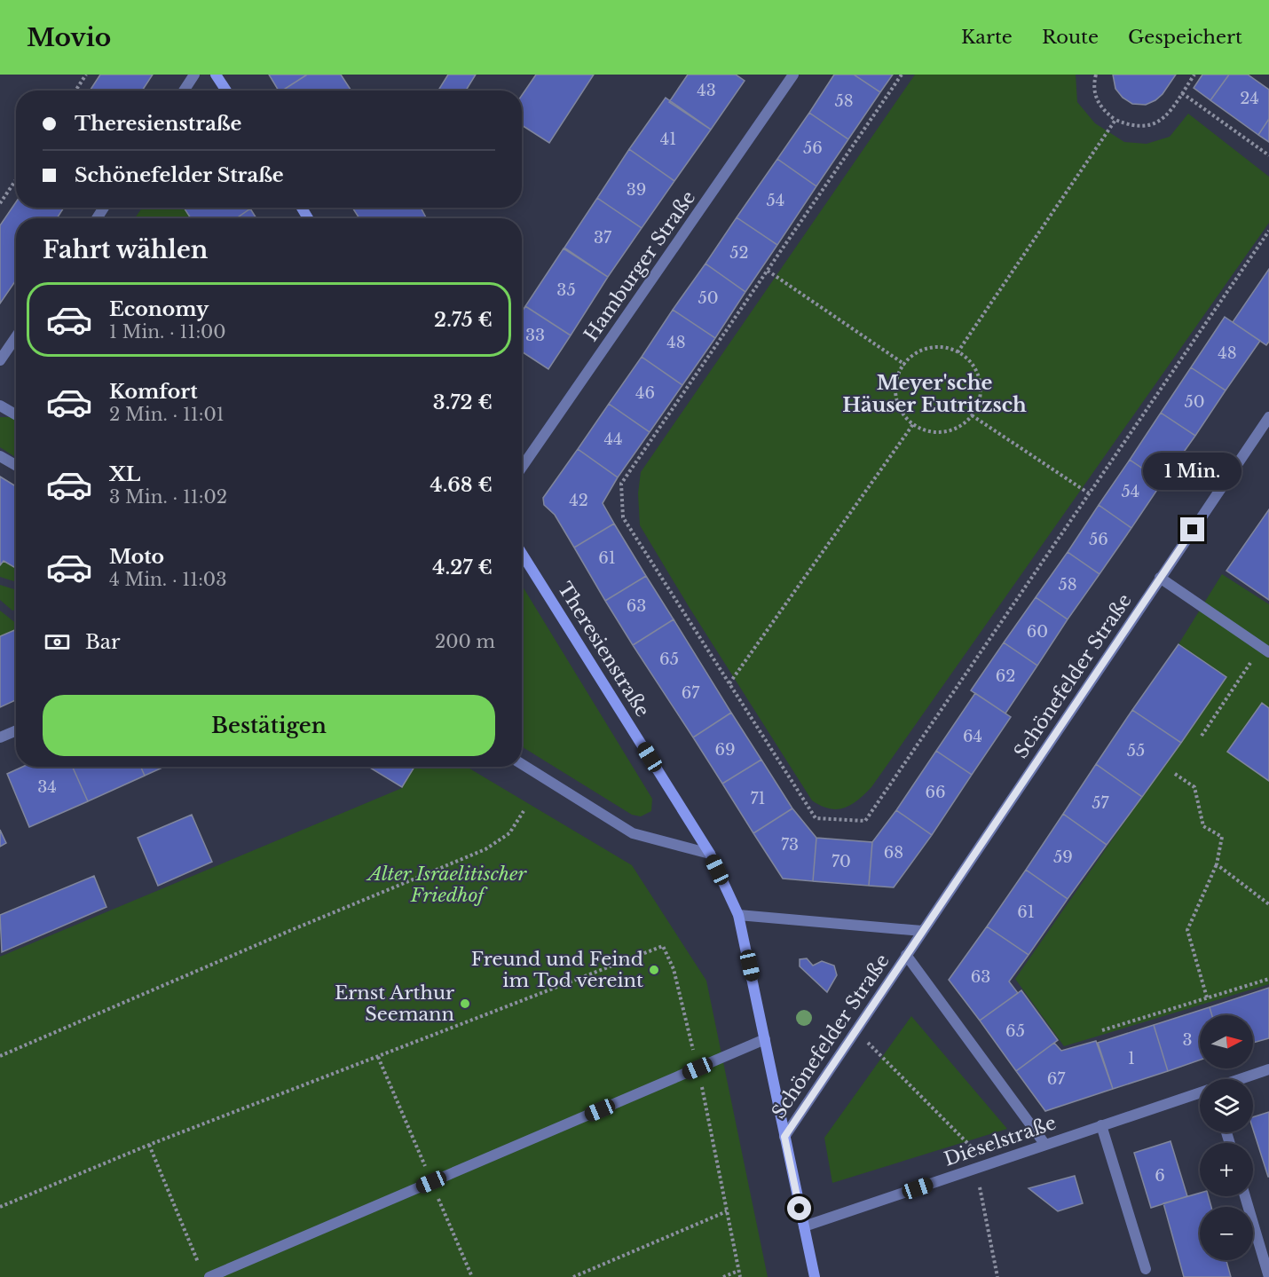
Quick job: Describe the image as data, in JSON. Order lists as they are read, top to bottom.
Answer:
{
  "streets": {
    "main road": ["Theresienstraße"],
    "street": ["Hamburger Straße", "Schönefelder Straße", "Dieselstraße"]
  },
  "crossings": [
    ["Theresienstraße", "Schönefelder Straße"],
    ["Theresienstraße", "Dieselstraße"],
    ["Schönefelder Straße", "Dieselstraße"]
  ],
  "districts": ["Meyer'sche Häuser Eutritzsch"],
  "parks": ["Alter Israelitischer Friedhof"],
  "places": ["Freund und Feind im Tod vereint", "Ernst Arthur Seemann"],
  "house_numbers": [
    "43",
    "24",
    "58",
    "41",
    "56",
    "39",
    "54",
    "37",
    "52",
    "35",
    "50",
    "33",
    "48",
    "48",
    "46",
    "50",
    "44",
    "54",
    "42",
    "56",
    "61",
    "58",
    "63",
    "60",
    "65",
    "62",
    "67",
    "64",
    "69",
    "55",
    "34",
    "66",
    "71",
    "57",
    "73",
    "68",
    "59",
    "70",
    "61",
    "63",
    "65",
    "3",
    "1",
    "67",
    "6"
  ],
  "north": "right",
  "page": {
    "header": "Movio",
    "nav": ["Karte", "Route", "Gespeichert"],
    "banner": ["Theresienstraße", "Schönefelder Straße"],
    "heading": "Fahrt wählen",
    "list": [
      {
        "name": "Economy",
        "note": "1 Min. · 11:00",
        "value": "2.75 €"
      },
      {
        "name": "Komfort",
        "note": "2 Min. · 11:01",
        "value": "3.72 €"
      },
      {
        "name": "XL",
        "note": "3 Min. · 11:02",
        "value": "4.68 €"
      },
      {
        "name": "Moto",
        "note": "4 Min. · 11:03",
        "value": "4.27 €"
      }
    ],
    "bubble": "1 Min.",
    "pay": ["Bar", "200 m"],
    "buttons": "Bestätigen",
    "map_buttons": ["+", "−"]
  }
}
